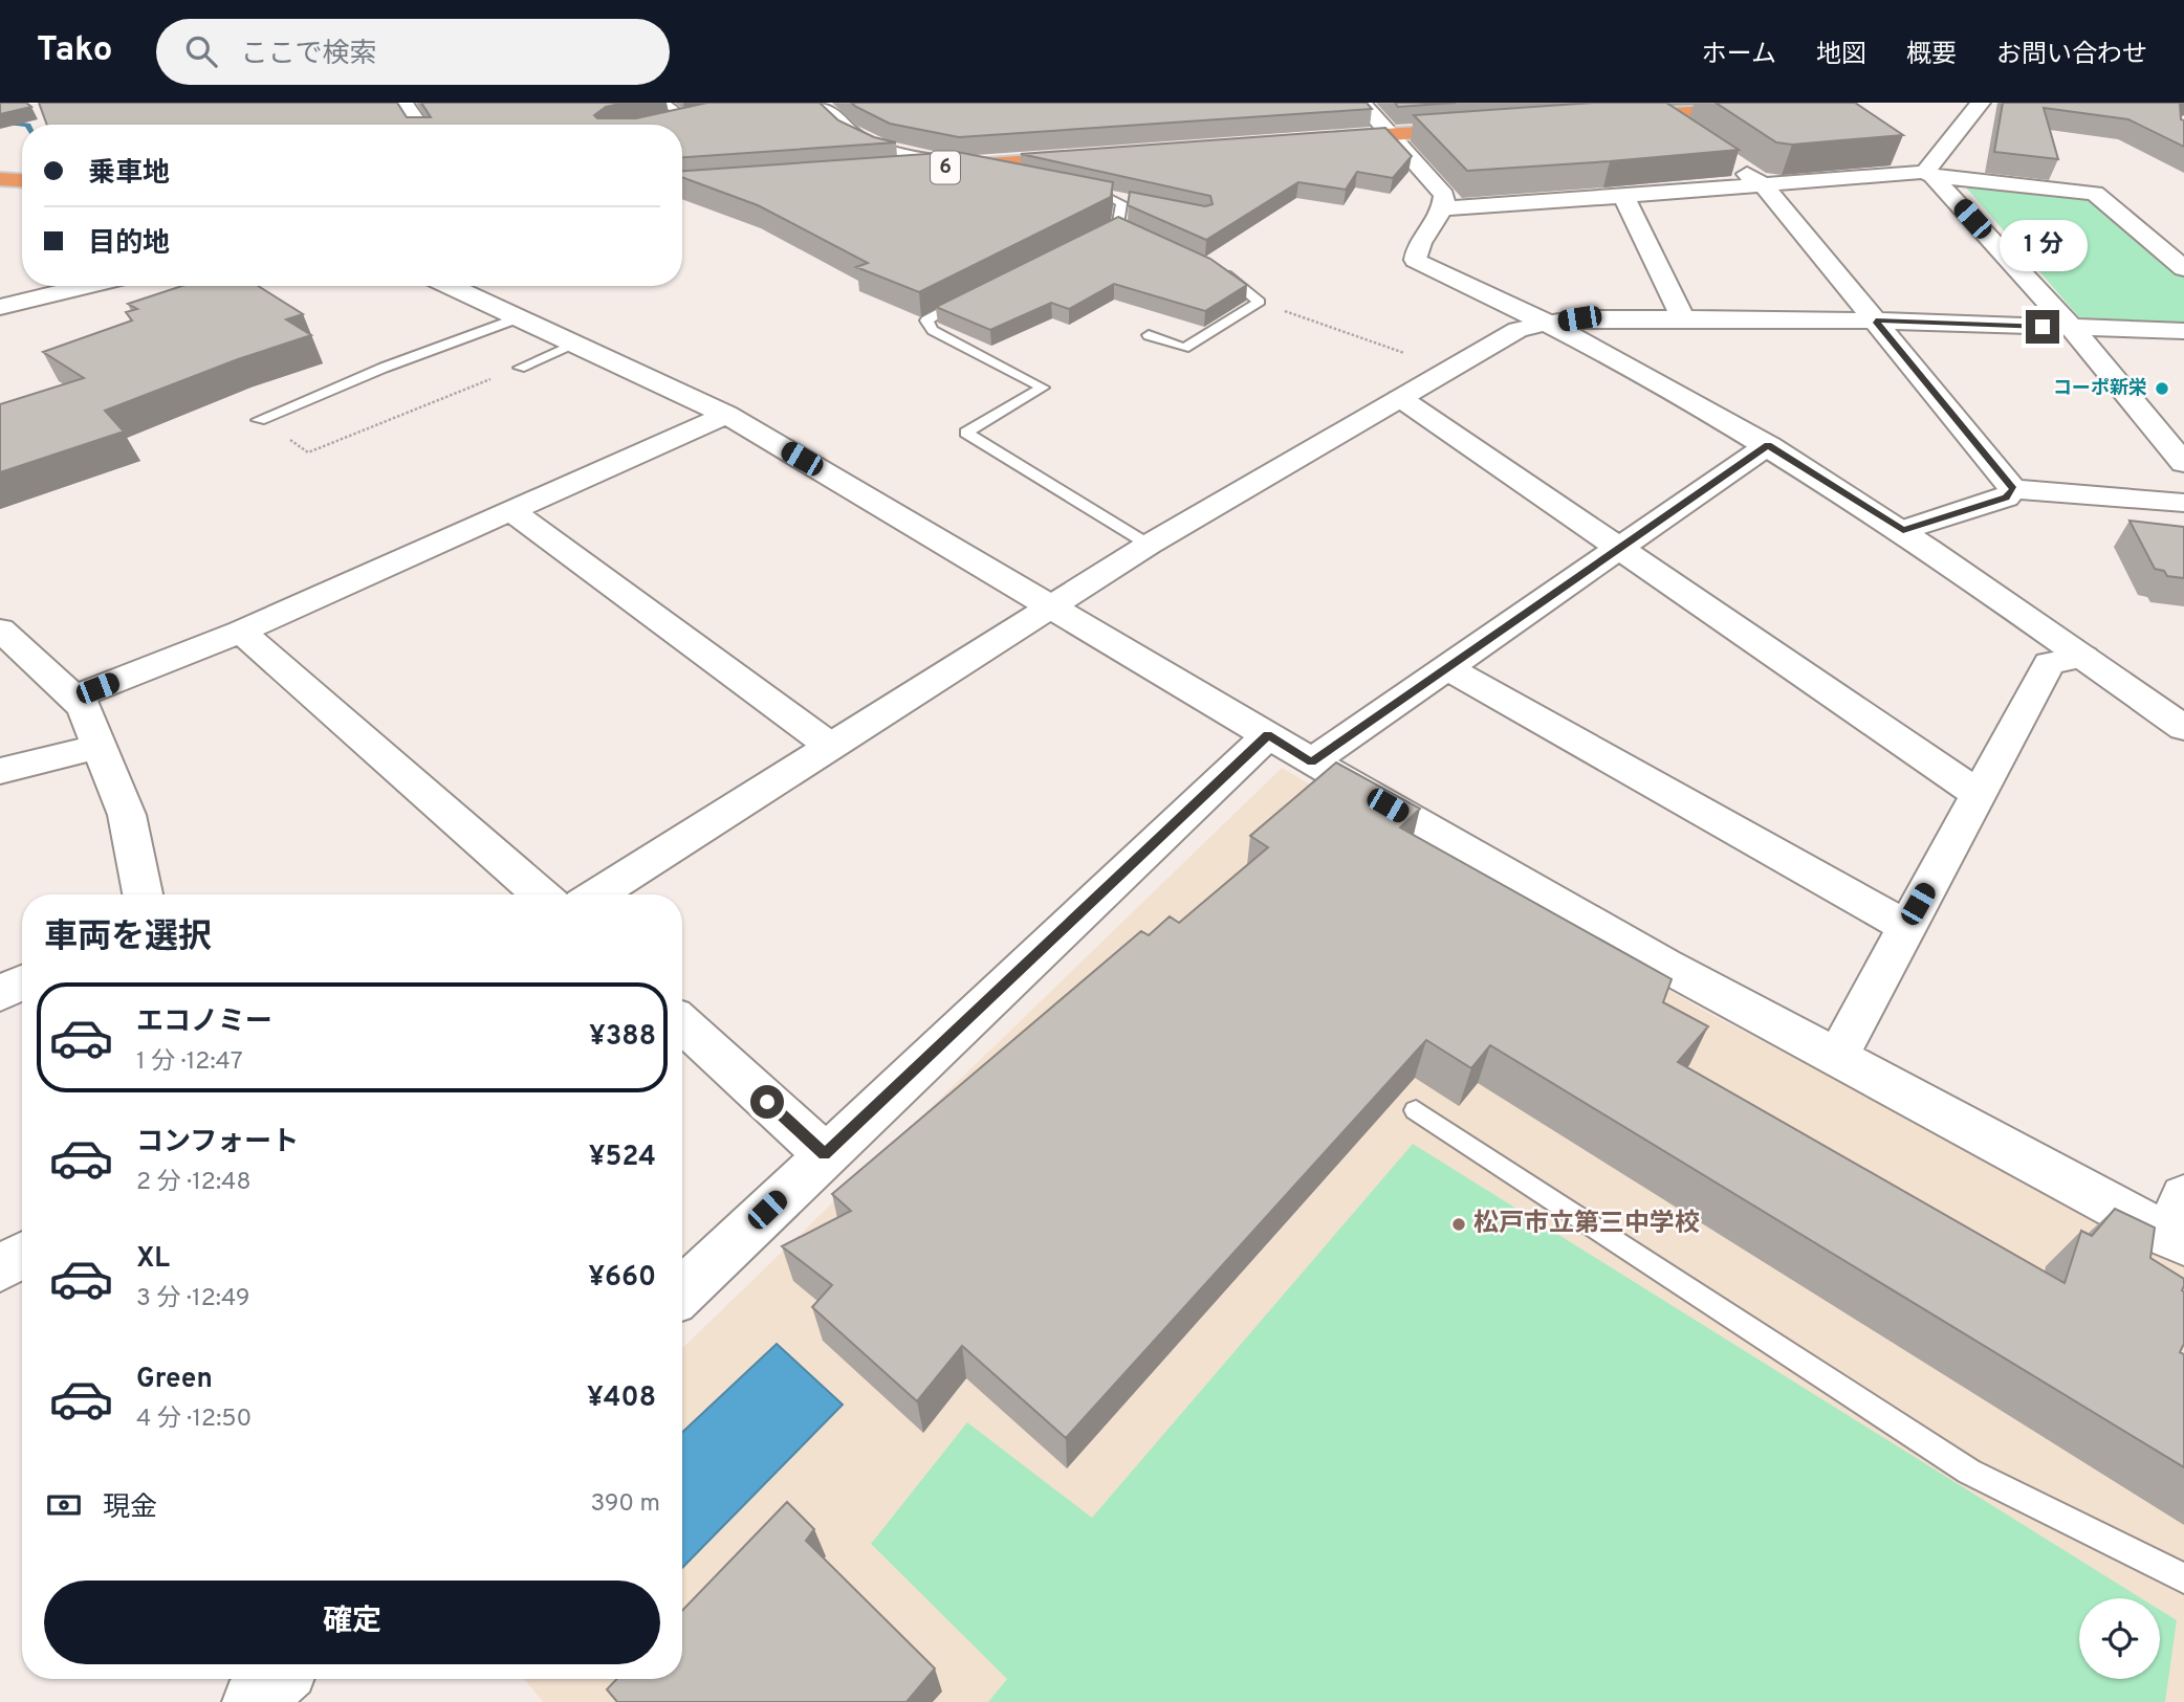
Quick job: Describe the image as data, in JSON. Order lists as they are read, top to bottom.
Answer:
{
  "streets": {
    "highway": ["6"]
  },
  "places": ["コーポ新栄", "松戸市立第三中学校"],
  "page": {
    "header": "Tako",
    "search": "ここで検索",
    "nav": [
      "ホーム",
      "地図",
      "概要",
      "お問い合わせ"
    ],
    "banner": ["乗車地", "目的地"],
    "bubble": "1 分",
    "heading": "車両を選択",
    "list": [
      {
        "name": "エコノミー",
        "note": "1 分 · 12:47",
        "value": "¥388"
      },
      {
        "name": "コンフォート",
        "note": "2 分 · 12:48",
        "value": "¥524"
      },
      {
        "name": "XL",
        "note": "3 分 · 12:49",
        "value": "¥660"
      },
      {
        "name": "Green",
        "note": "4 分 · 12:50",
        "value": "¥408"
      }
    ],
    "pay": ["現金", "390 m"],
    "buttons": "確定"
  }
}
